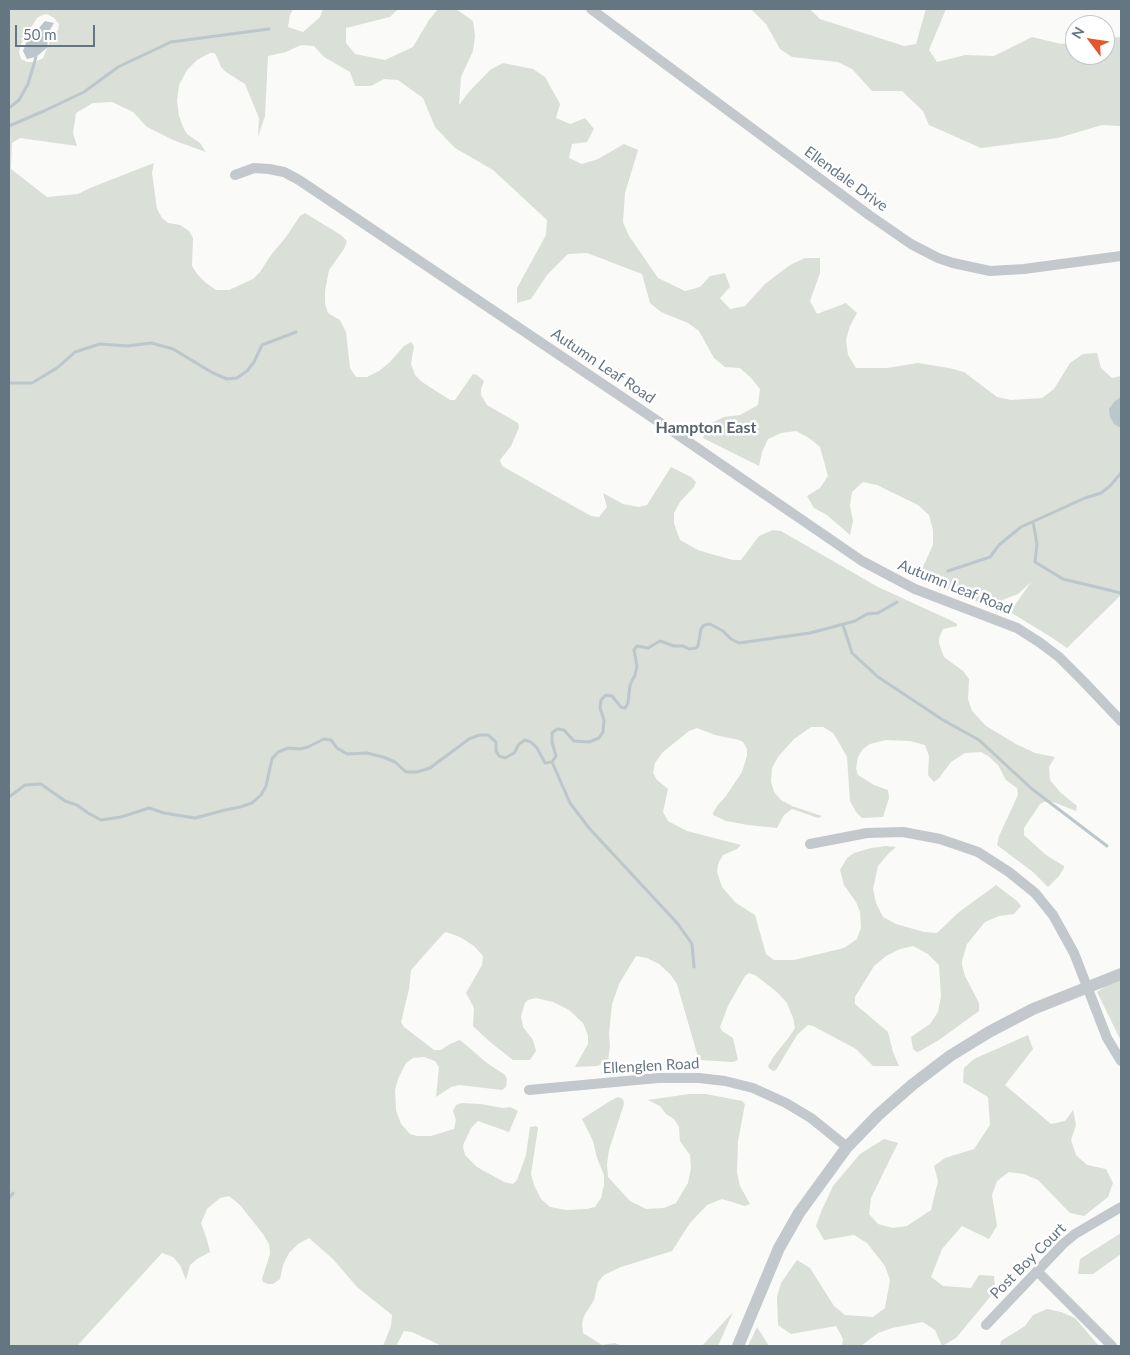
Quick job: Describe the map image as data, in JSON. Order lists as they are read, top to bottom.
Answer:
{
  "streets": {
    "street": [
      "Ellendale Drive",
      "Autumn Leaf Road",
      "Ellenglen Road",
      "Post Boy Court"
    ]
  },
  "districts": ["Hampton East"],
  "scale_bar": "50 m",
  "north": "top left"
}
